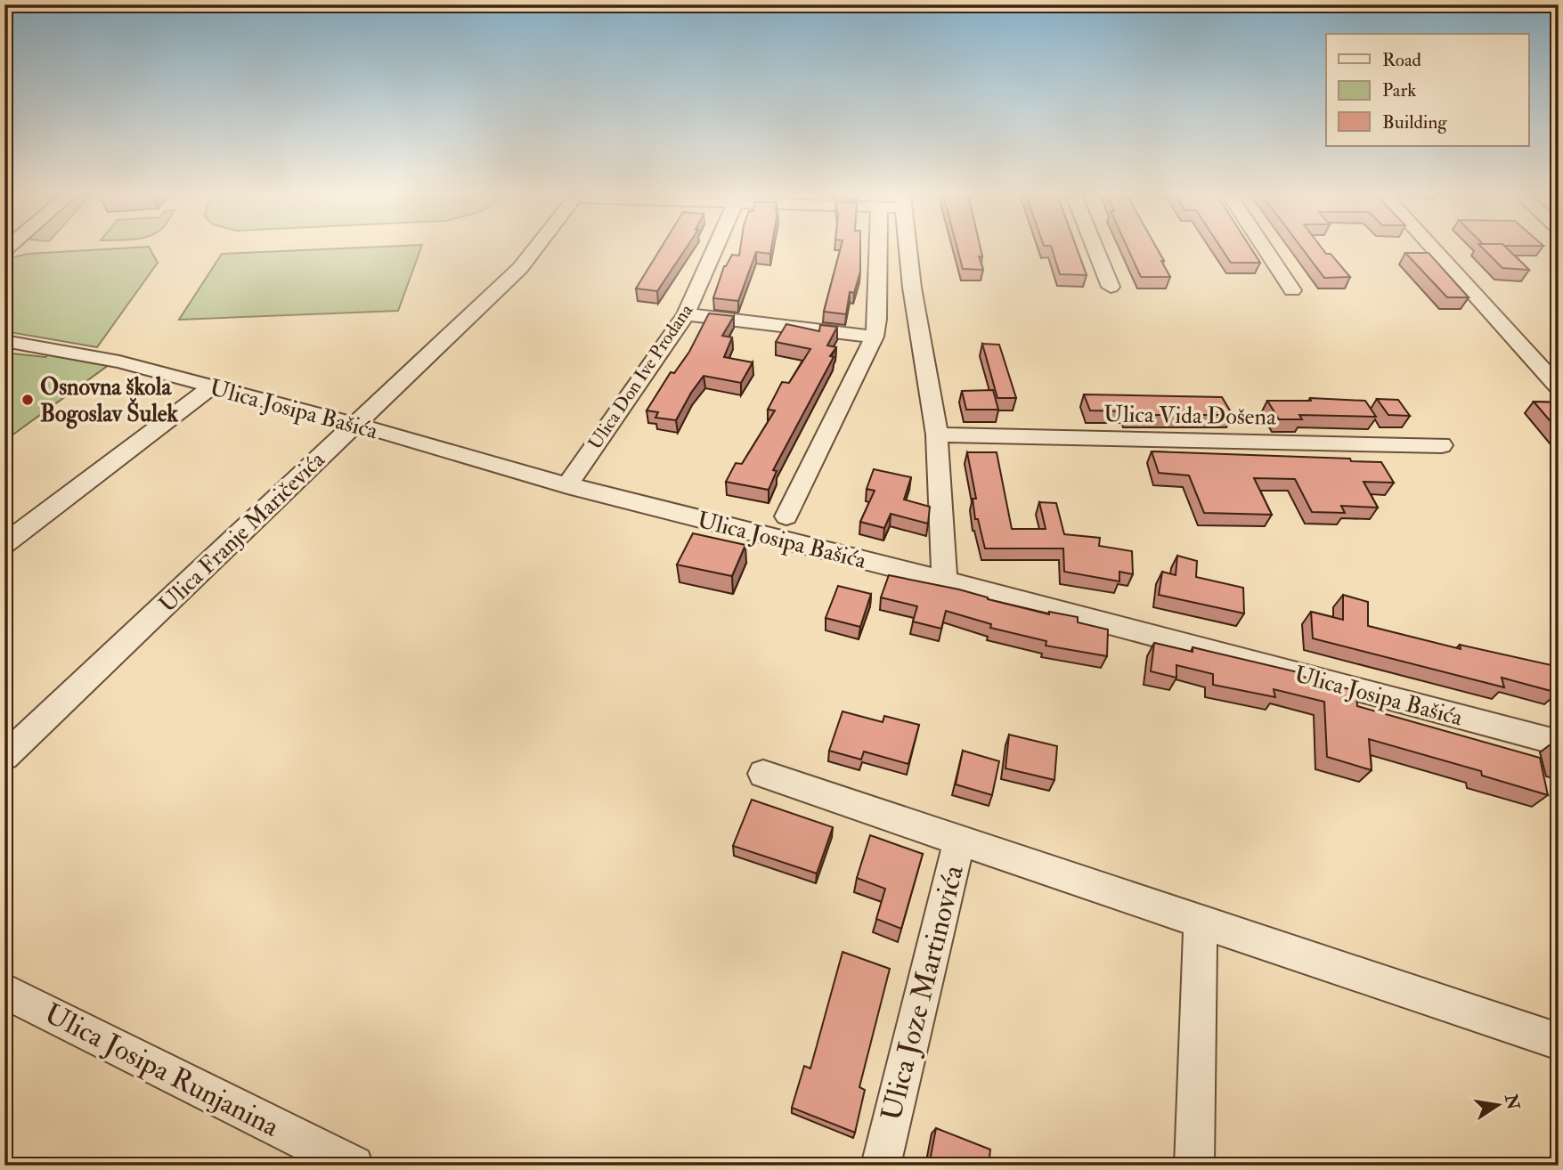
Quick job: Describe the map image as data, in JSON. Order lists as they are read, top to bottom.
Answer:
{
  "streets": {
    "street": [
      "Ulica Don Ive Prodana",
      "Ulica Josipa Bašića",
      "Ulica Vida Došena",
      "Ulica Franje Maričevića",
      "Ulica Joze Martinovića",
      "Ulica Josipa Runjanina"
    ]
  },
  "crossings": [
    ["Ulica Don Ive Prodana", "Ulica Josipa Bašića"],
    ["Ulica Josipa Bašića", "Ulica Franje Maričevića"]
  ],
  "places": ["Osnovna škola Bogoslav Šulek"],
  "legend": ["Road", "Park", "Building"],
  "north": "right"
}
